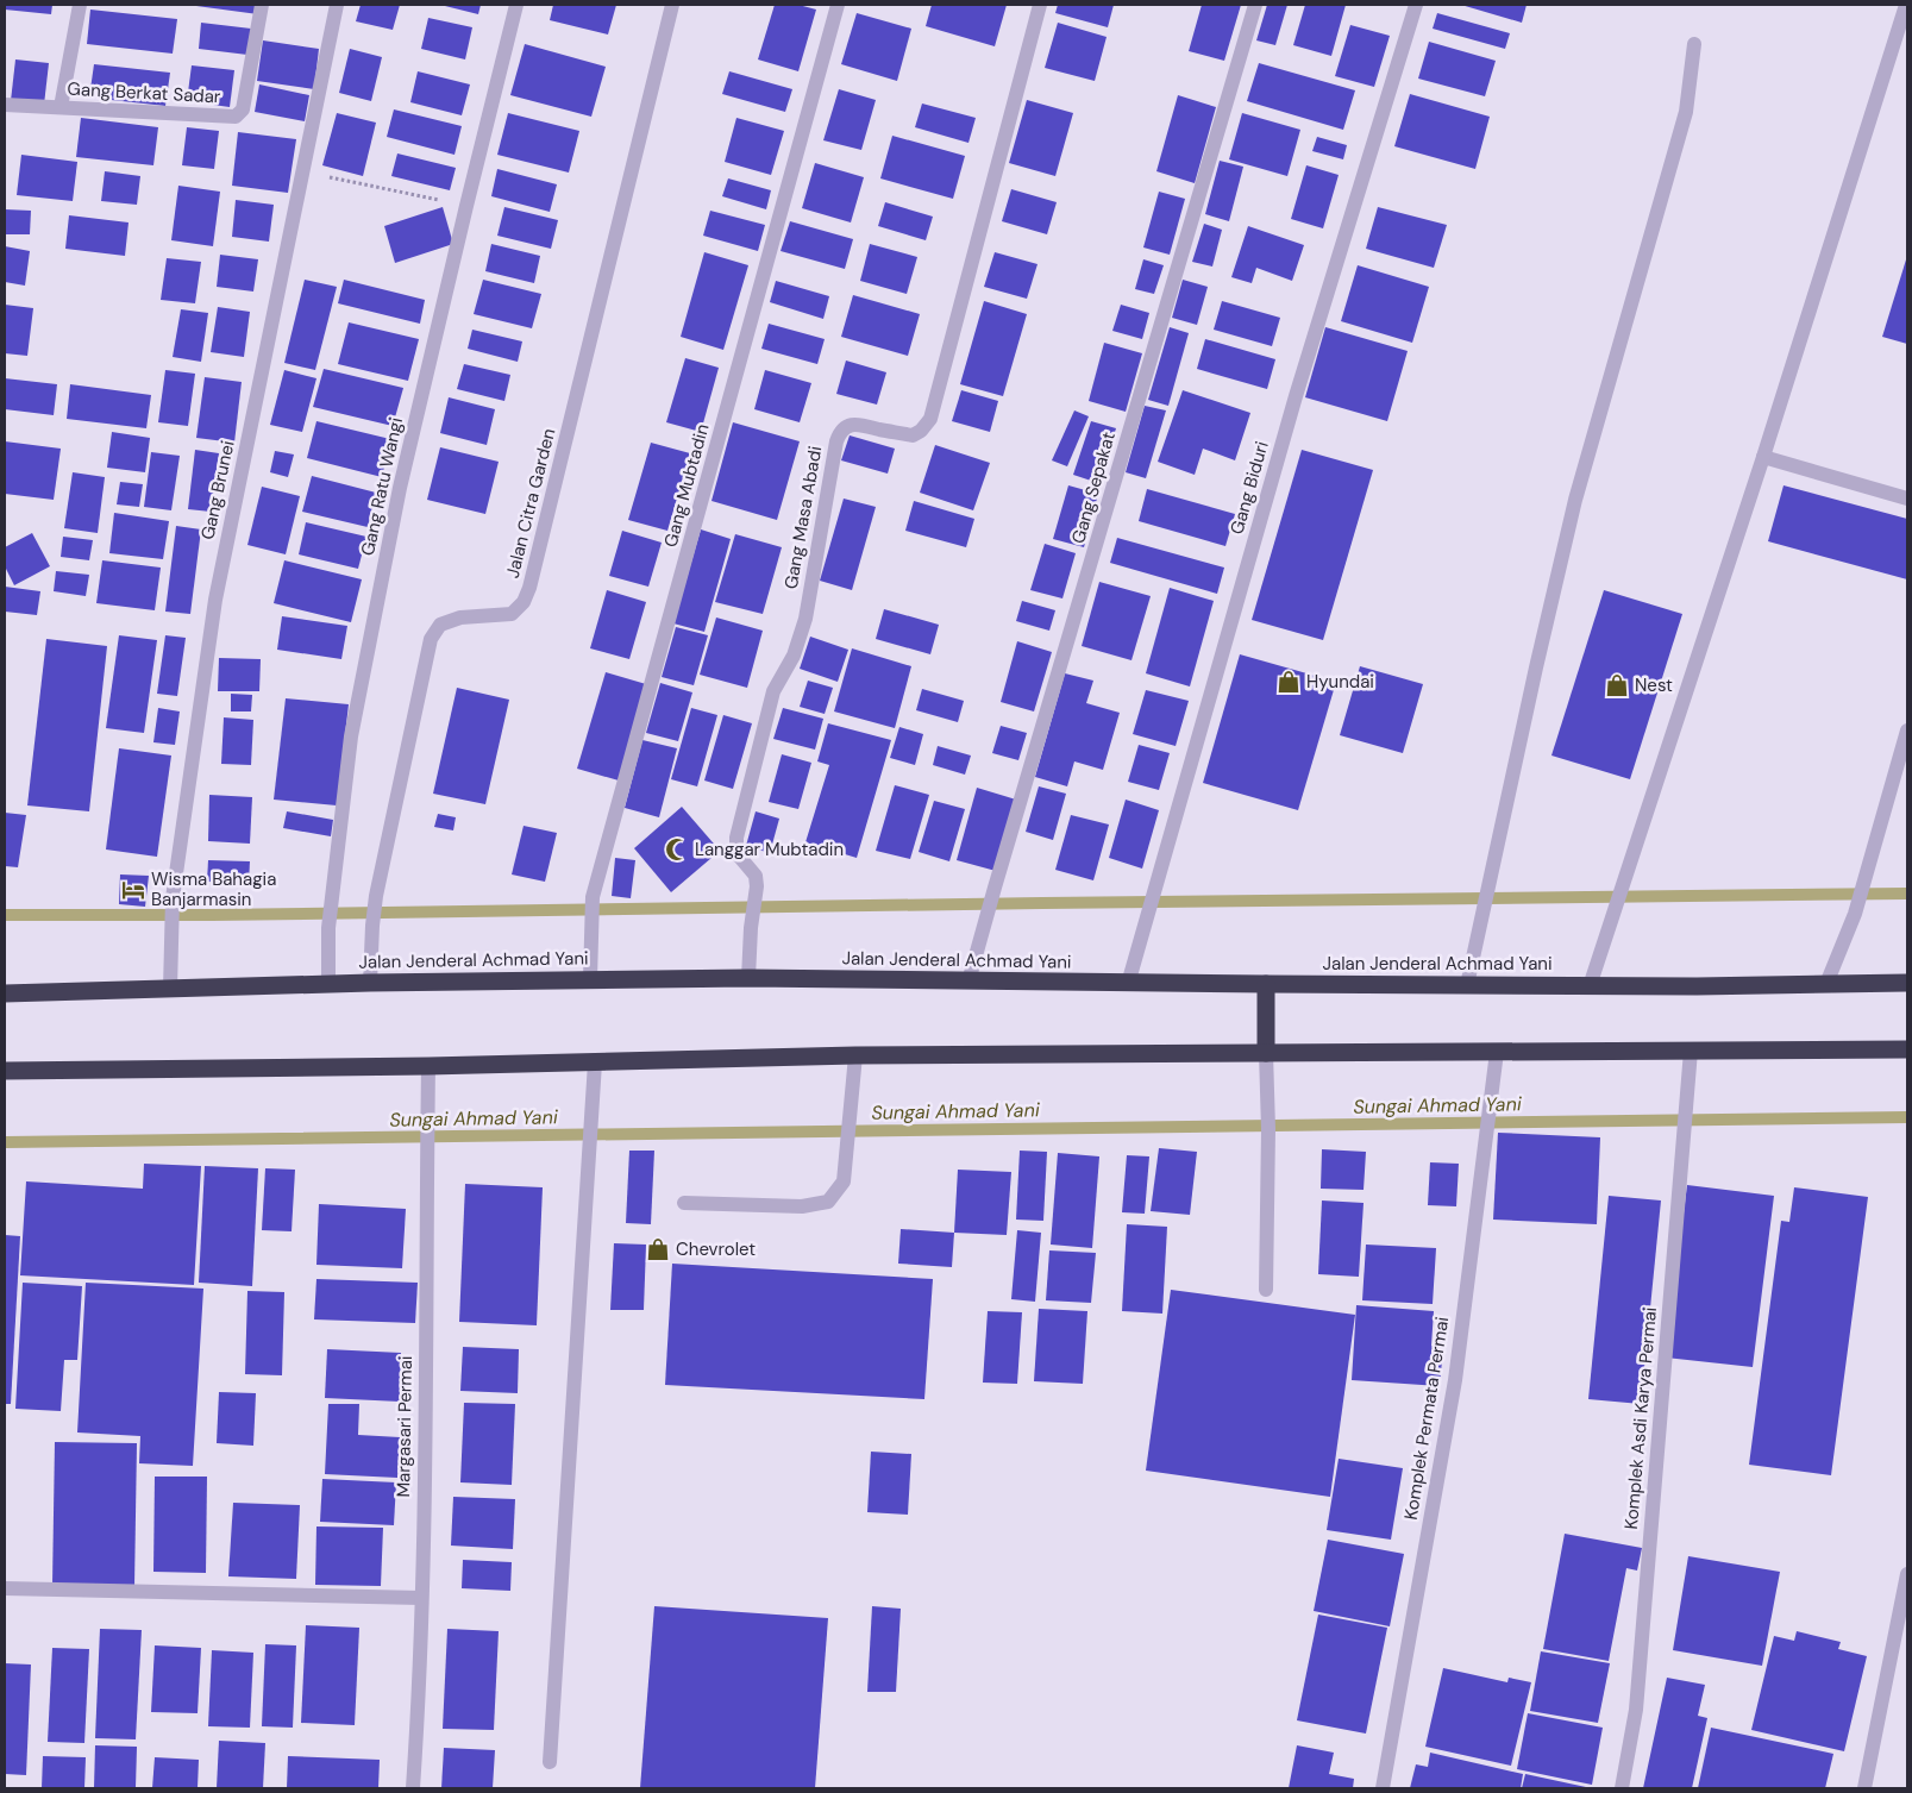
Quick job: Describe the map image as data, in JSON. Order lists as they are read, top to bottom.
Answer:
{
  "streets": {
    "highway": ["Jalan Jenderal Achmad Yani"],
    "street": [
      "Gang Berkat Sadar",
      "Gang Mubtadin",
      "Gang Ratu Wangi",
      "Gang Sepakat",
      "Gang Biduri",
      "Gang Brunei",
      "Jalan Citra Garden",
      "Gang Masa Abadi",
      "Komplek Permata Permai",
      "Komplek Asdi Karya Permai",
      "Margasari Permai"
    ]
  },
  "crossings": [
    ["Gang Mubtadin", "Jalan Jenderal Achmad Yani"],
    ["Gang Ratu Wangi", "Jalan Jenderal Achmad Yani"],
    ["Gang Sepakat", "Jalan Jenderal Achmad Yani"],
    ["Gang Biduri", "Jalan Jenderal Achmad Yani"],
    ["Gang Brunei", "Jalan Jenderal Achmad Yani"],
    ["Jalan Citra Garden", "Jalan Jenderal Achmad Yani"],
    ["Gang Masa Abadi", "Jalan Jenderal Achmad Yani"]
  ],
  "water": ["Sungai Ahmad Yani"],
  "places": {
    "shop": ["Hyundai", "Nest", "Chevrolet"],
    "mosque": ["Langgar Mubtadin"],
    "hotel": ["Wisma Bahagia Banjarmasin"]
  }
}
